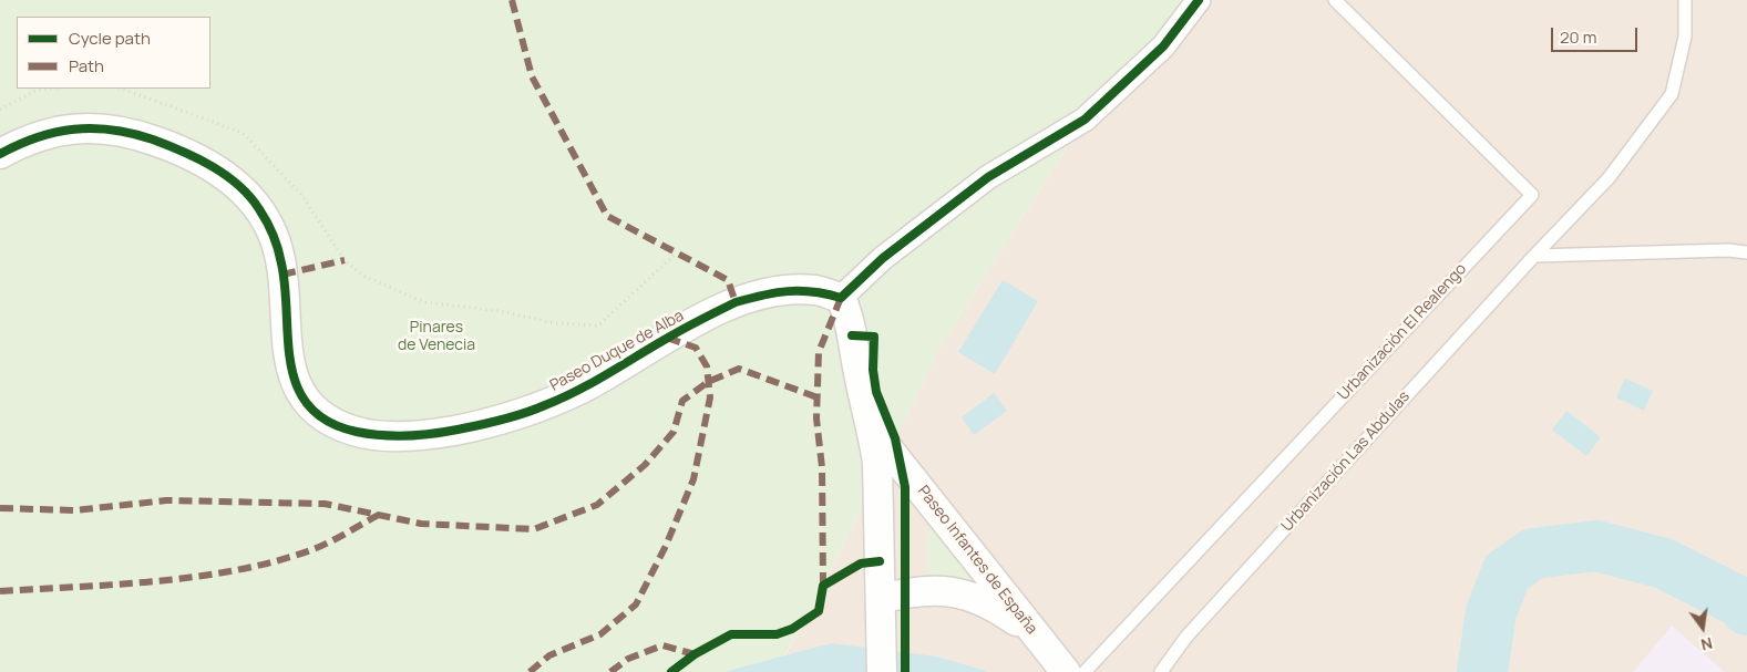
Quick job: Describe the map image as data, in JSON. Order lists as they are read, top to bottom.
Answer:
{
  "streets": {
    "street": ["Paseo Duque de Alba", "Paseo Infantes de España"],
    "lane": ["Urbanización El Realengo", "Urbanización Las Abdulas"]
  },
  "crossings": [
    ["Paseo Duque de Alba", "Paseo Infantes de España"]
  ],
  "parks": ["Pinares de Venecia"],
  "legend": ["Cycle path", "Path"],
  "scale_bar": "20 m",
  "north": "bottom"
}
